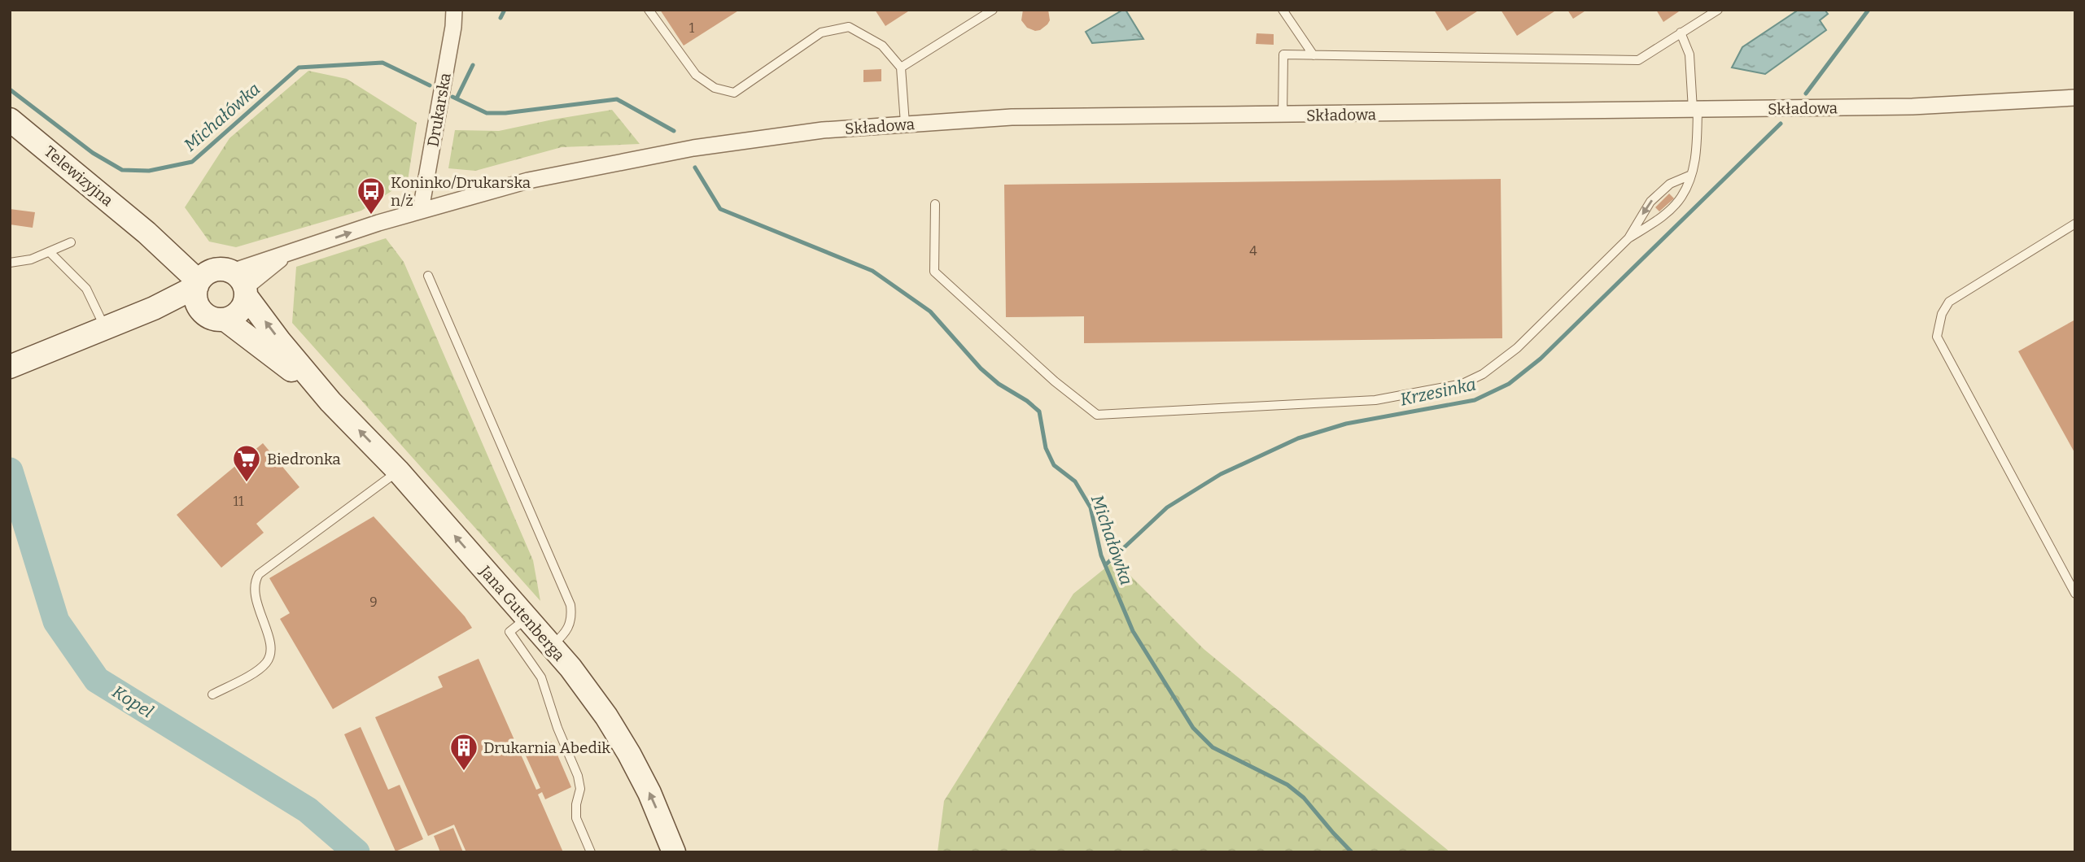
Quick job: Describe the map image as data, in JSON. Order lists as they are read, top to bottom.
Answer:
{
  "streets": {
    "street": [
      "Składowa",
      "Drukarska",
      "Telewizyjna",
      "Jana Gutenberga"
    ]
  },
  "crossings": [
    ["Składowa", "Drukarska"],
    ["Składowa", "Telewizyjna"],
    ["Składowa", "Jana Gutenberga"],
    ["Telewizyjna", "Jana Gutenberga"]
  ],
  "one_way": ["Jana Gutenberga"],
  "water": ["Michałówka", "Krzesinka", "Kopel"],
  "places": {
    "bus stop": ["Koninko/Drukarska n/ż"],
    "supermarket": ["Biedronka"],
    "building": ["Drukarnia Abedik"]
  },
  "house_numbers": [
    "1",
    "4",
    "11",
    "9"
  ]
}
